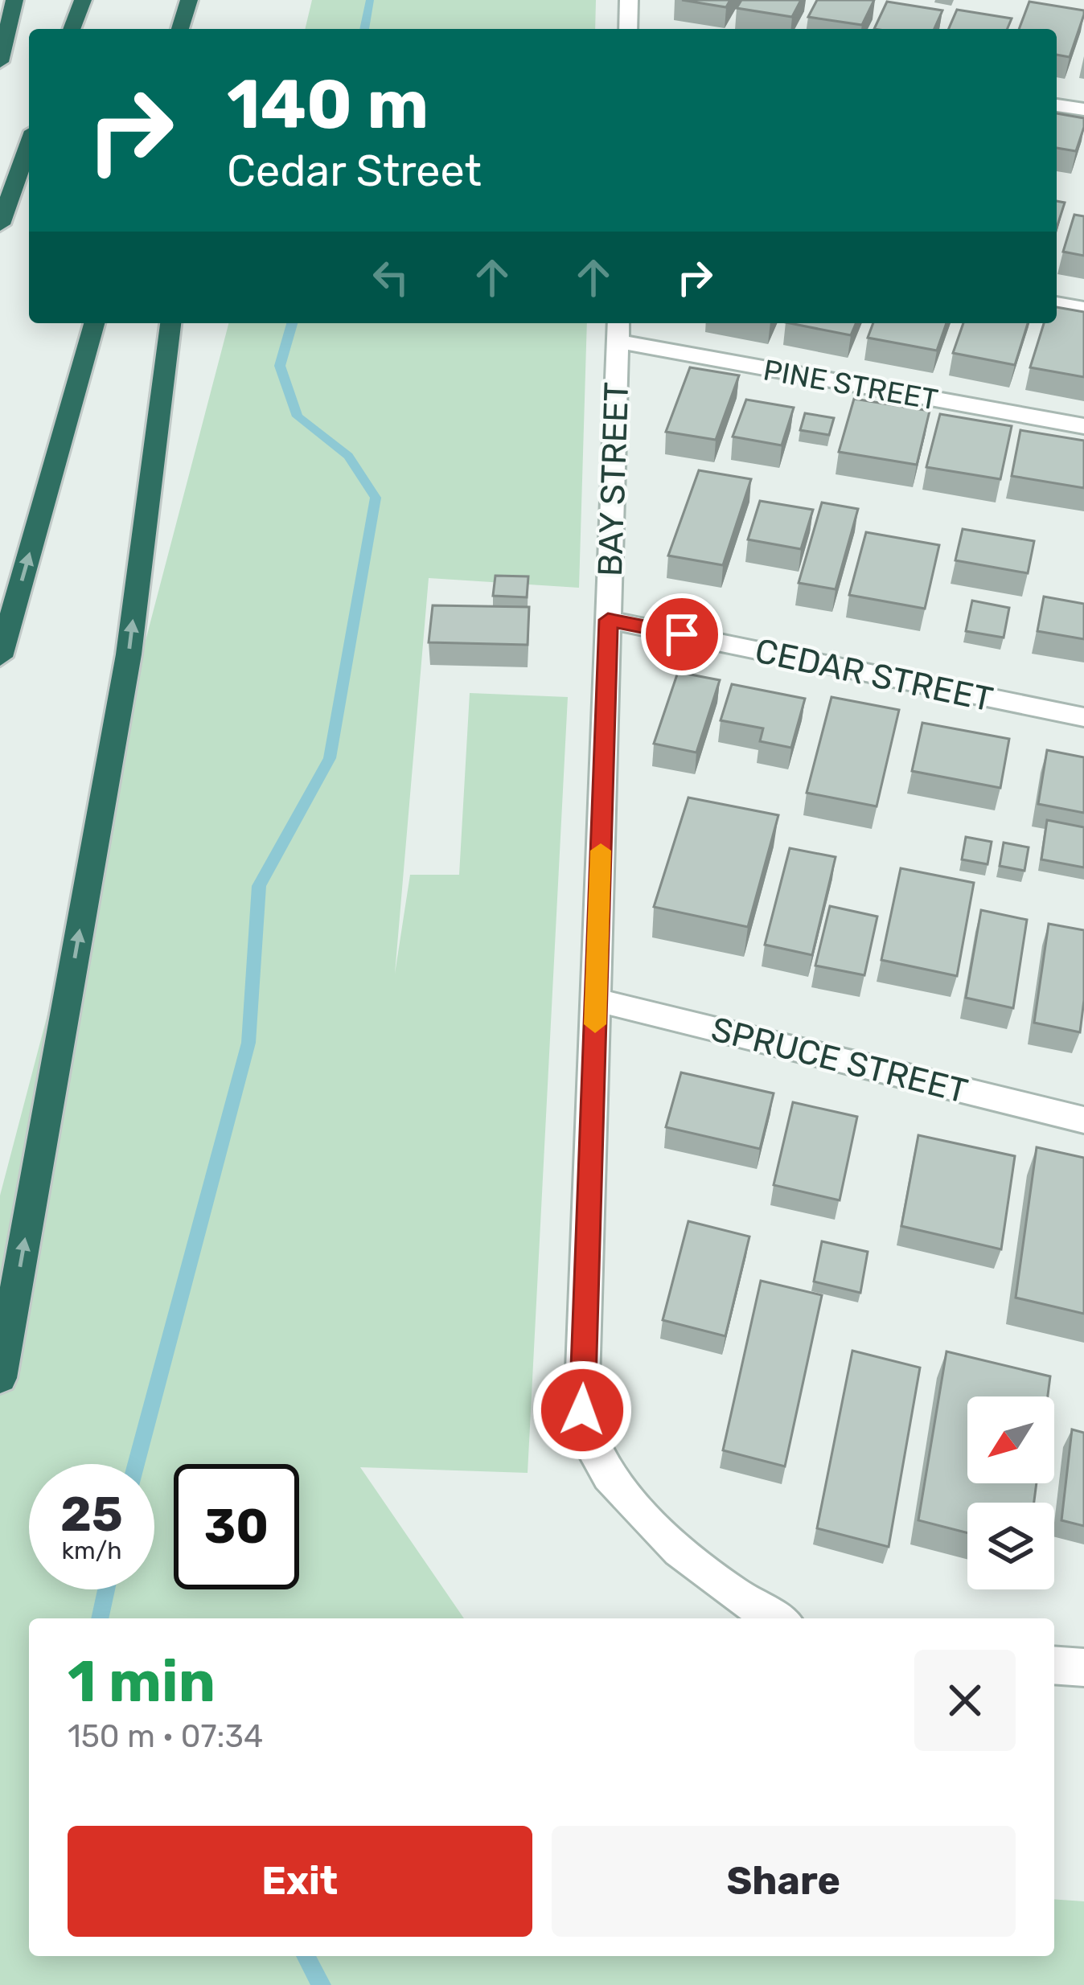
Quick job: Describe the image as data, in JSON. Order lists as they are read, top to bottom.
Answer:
{
  "streets": {
    "street": [
      "PINE STREET",
      "BAY STREET",
      "CEDAR STREET",
      "SPRUCE STREET"
    ]
  },
  "crossings": [
    ["PINE STREET", "BAY STREET"],
    ["BAY STREET", "CEDAR STREET"],
    ["BAY STREET", "SPRUCE STREET"]
  ],
  "north": "bottom left",
  "page": {
    "turn": ["140 m", "Cedar Street"],
    "speed": "25 km/h",
    "limit": "30",
    "heading": ["1 min", "150 m · 07:34"],
    "buttons": ["Exit", "Share"]
  }
}
